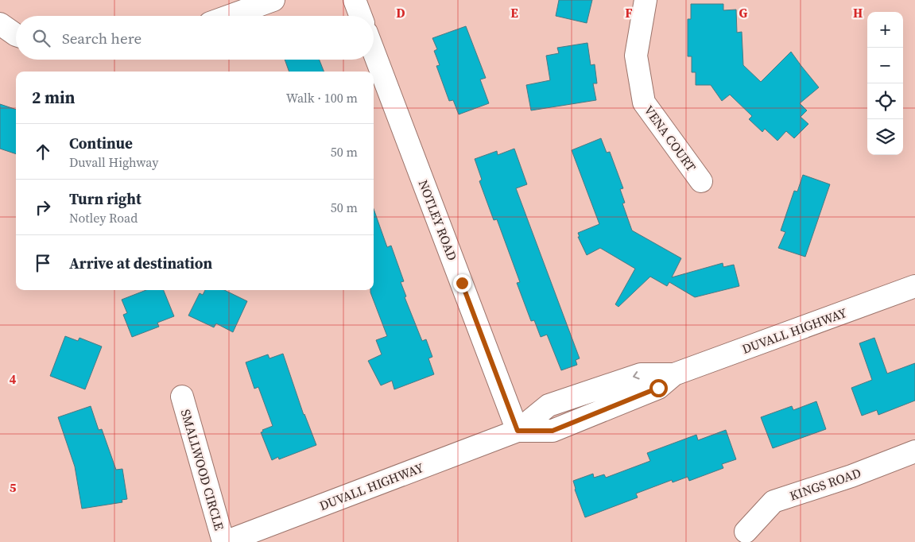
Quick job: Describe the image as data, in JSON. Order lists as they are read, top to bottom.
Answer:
{
  "streets": {
    "street": [
      "VENA COURT",
      "NOTLEY ROAD",
      "DUVALL HIGHWAY",
      "SMALLWOOD CIRCLE",
      "KINGS ROAD"
    ]
  },
  "crossings": [
    ["NOTLEY ROAD", "DUVALL HIGHWAY"],
    ["DUVALL HIGHWAY", "SMALLWOOD CIRCLE"]
  ],
  "page": {
    "map_buttons": ["+", "−"],
    "search": "Search here",
    "heading": ["2 min", "Walk · 100 m"],
    "list": [
      ["Continue", "Duvall Highway", "50 m"],
      ["Turn right", "Notley Road", "50 m"],
      "Arrive at destination"
    ]
  },
  "grid": {
    "columns": [
      "D",
      "E",
      "F",
      "G",
      "H"
    ],
    "rows": ["4", "5"]
  }
}
